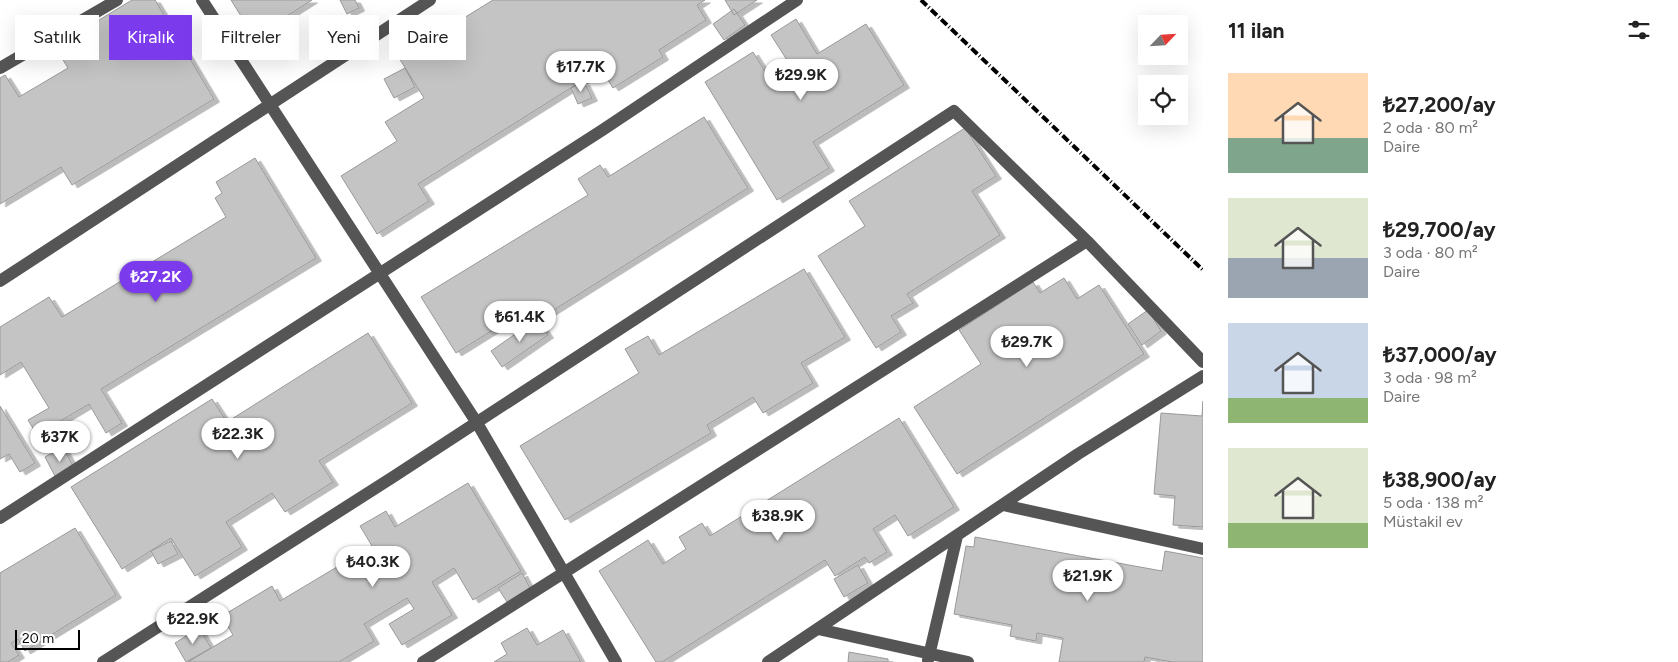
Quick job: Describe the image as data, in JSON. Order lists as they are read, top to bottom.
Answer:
{
  "scale_bar": "20 m",
  "north": "top right",
  "page": {
    "heading": "11 ilan",
    "chip": [
      "Satılık",
      "Kiralık",
      "Filtreler",
      "Yeni",
      "Daire"
    ],
    "price": [
      "₺17.7K",
      "₺29.9K",
      "₺27.2K",
      "₺61.4K",
      "₺29.7K",
      "₺22.3K",
      "₺37K",
      "₺38.9K",
      "₺40.3K",
      "₺21.9K",
      "₺22.9K"
    ],
    "list": [
      {
        "name": "₺27,200/ay",
        "note": "2 oda · 80 m² · Daire"
      },
      {
        "name": "₺29,700/ay",
        "note": "3 oda · 80 m² · Daire"
      },
      {
        "name": "₺37,000/ay",
        "note": "3 oda · 98 m² · Daire"
      },
      {
        "name": "₺38,900/ay",
        "note": "5 oda · 138 m² · Müstakil ev"
      }
    ],
    "scale": "20 m"
  }
}
